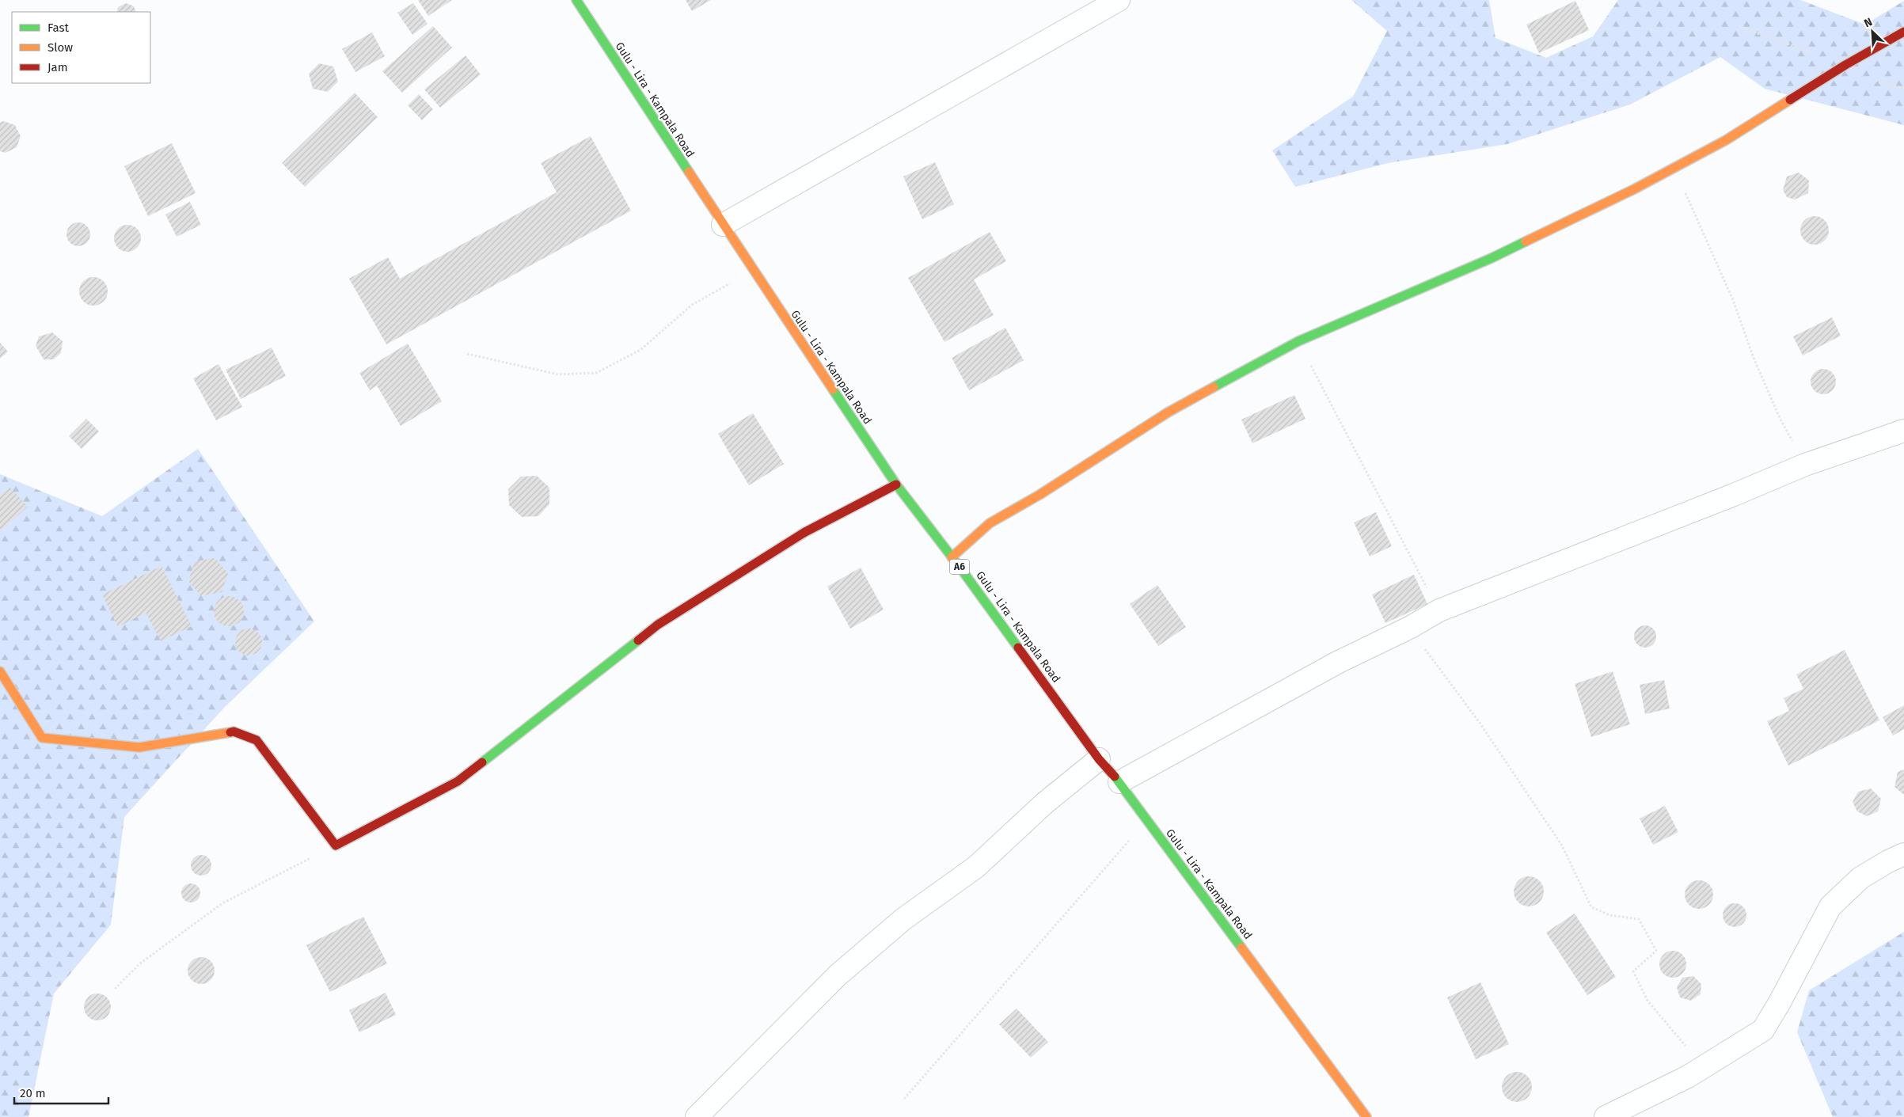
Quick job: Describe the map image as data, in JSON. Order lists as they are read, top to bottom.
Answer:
{
  "streets": {
    "street": ["Gulu - Lira - Kampala Road", "A6"]
  },
  "legend": ["Fast", "Slow", "Jam"],
  "scale_bar": "20 m",
  "north": "top left"
}
